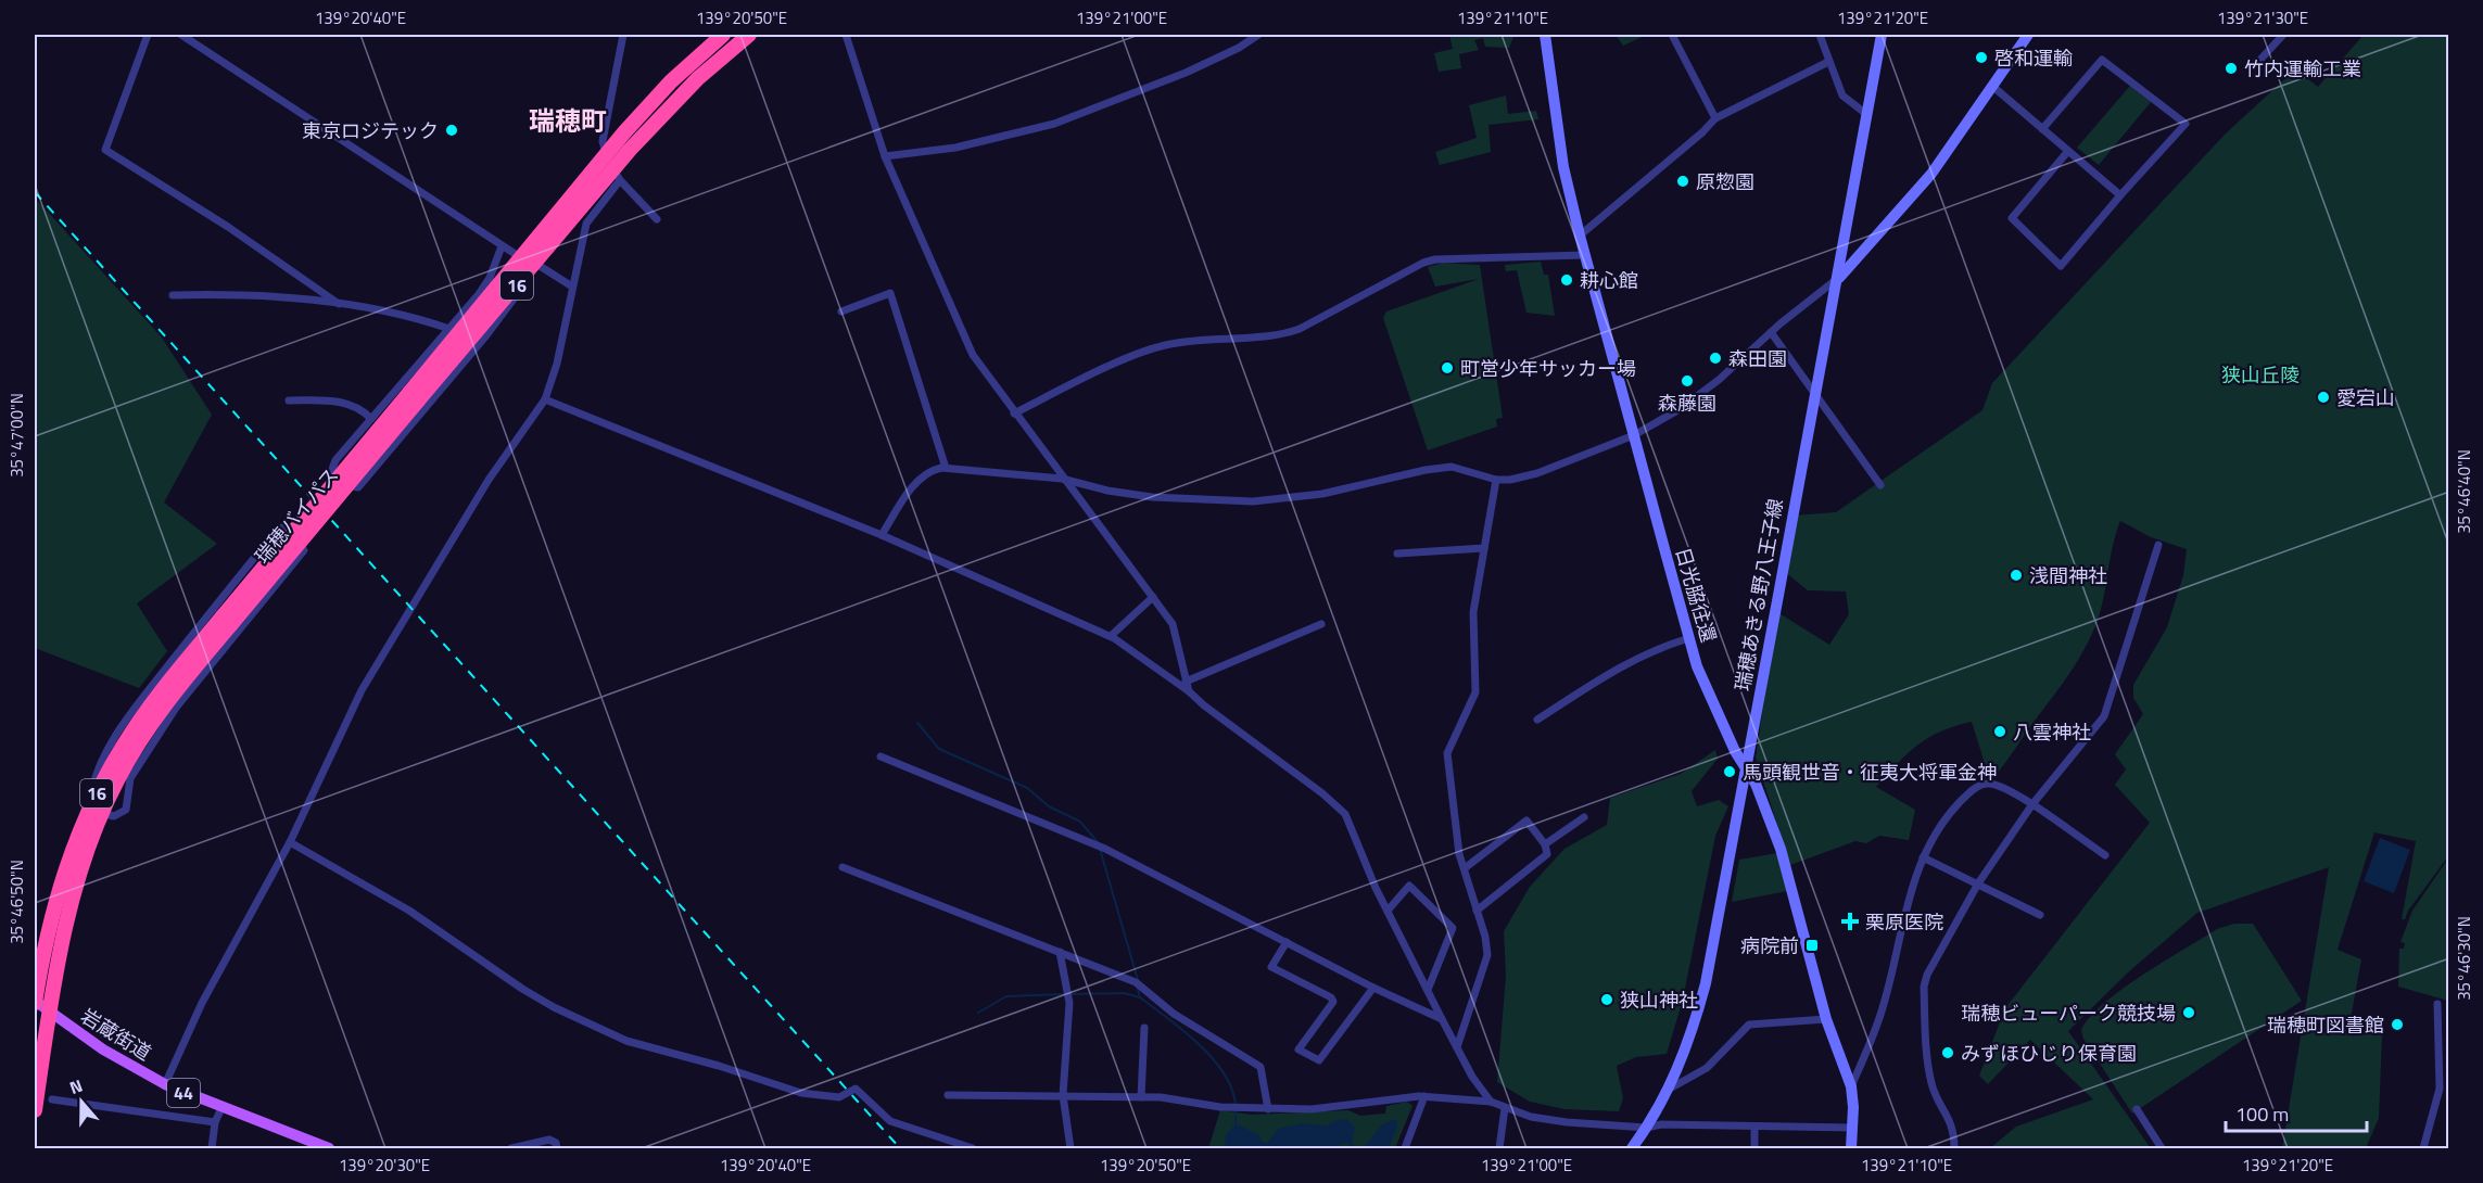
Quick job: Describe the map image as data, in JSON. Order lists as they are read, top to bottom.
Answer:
{
  "streets": {
    "highway": ["16", "瑞穂バイパス"],
    "main road": ["岩蔵街道", "44"],
    "street": ["日光脇往還", "瑞穂あきる野八王子線"]
  },
  "crossings": [
    ["瑞穂バイパス", "岩蔵街道"],
    ["日光脇往還", "瑞穂あきる野八王子線"]
  ],
  "districts": ["瑞穂町"],
  "parks": ["狭山丘陵"],
  "places": {
    "other": [
      "啓和運輸",
      "竹内運輸工業",
      "東京ロジテック",
      "原惣園",
      "耕心館",
      "森田園",
      "町営少年サッカー場",
      "森藤園",
      "愛宕山",
      "浅間神社",
      "八雲神社",
      "馬頭観世音・征夷大将軍金神",
      "狭山神社",
      "瑞穂ビューパーク競技場",
      "瑞穂町図書館",
      "みずほひじり保育園"
    ],
    "health": ["栗原医院"],
    "transit": ["病院前"]
  },
  "scale_bar": "100 m",
  "north": "top",
  "coordinates": [
    "139°20'40\"E",
    "139°20'50\"E",
    "139°21'00\"E",
    "139°21'10\"E",
    "139°21'20\"E",
    "139°21'30\"E",
    "35°47'00\"N",
    "35°46'40\"N",
    "35°46'50\"N",
    "35°46'30\"N",
    "139°20'30\"E"
  ]
}
